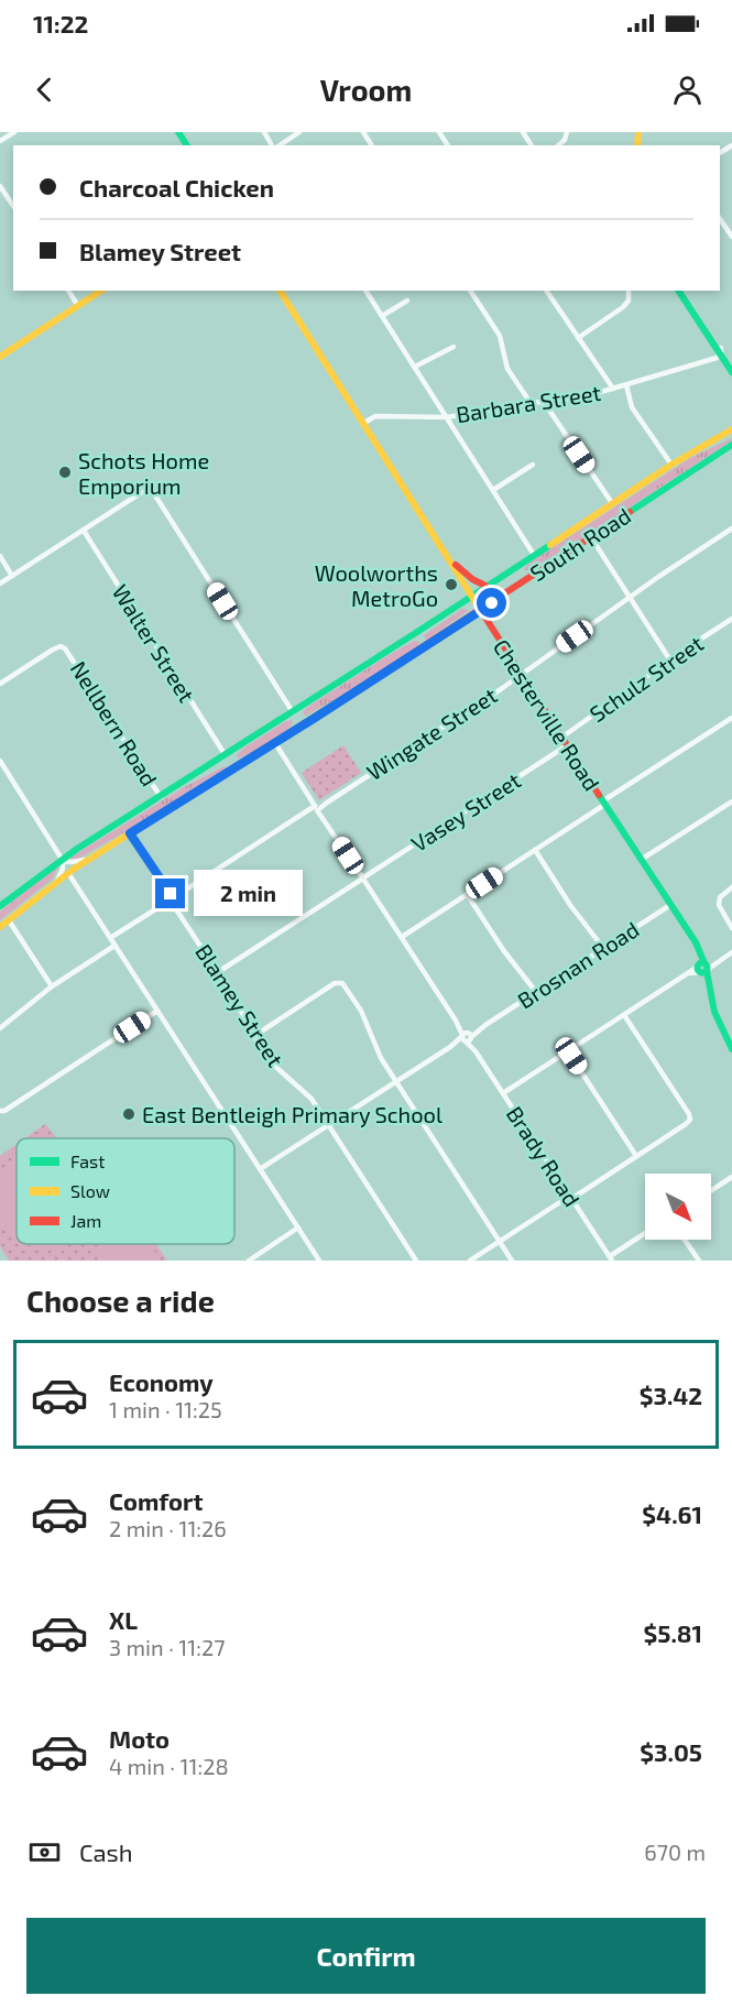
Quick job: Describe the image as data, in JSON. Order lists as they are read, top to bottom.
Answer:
{
  "streets": {
    "main road": ["South Road", "Chesterville Road"],
    "street": [
      "Barbara Street",
      "Walter Street",
      "Schulz Street",
      "Nellbern Road",
      "Wingate Street",
      "Vasey Street",
      "Brosnan Road",
      "Blamey Street",
      "Brady Road"
    ]
  },
  "crossings": [
    ["Barbara Street", "Chesterville Road"],
    ["South Road", "Walter Street"],
    ["South Road", "Chesterville Road"],
    ["South Road", "Nellbern Road"],
    ["South Road", "Blamey Street"],
    ["South Road", "Brady Road"],
    ["Schulz Street", "Chesterville Road"],
    ["Chesterville Road", "Wingate Street"],
    ["Chesterville Road", "Vasey Street"],
    ["Chesterville Road", "Brosnan Road"],
    ["Wingate Street", "Blamey Street"],
    ["Wingate Street", "Brady Road"],
    ["Vasey Street", "Blamey Street"],
    ["Vasey Street", "Brady Road"],
    ["Brosnan Road", "Blamey Street"],
    ["Brosnan Road", "Brady Road"]
  ],
  "places": ["Schots Home Emporium", "Woolworths MetroGo", "East Bentleigh Primary School"],
  "legend": ["Fast", "Slow", "Jam"],
  "north": "bottom right",
  "page": {
    "status": "11:22",
    "header": "Vroom",
    "banner": ["Charcoal Chicken", "Blamey Street"],
    "bubble": "2 min",
    "heading": "Choose a ride",
    "list": [
      {
        "name": "Economy",
        "note": "1 min · 11:25",
        "value": "$3.42"
      },
      {
        "name": "Comfort",
        "note": "2 min · 11:26",
        "value": "$4.61"
      },
      {
        "name": "XL",
        "note": "3 min · 11:27",
        "value": "$5.81"
      },
      {
        "name": "Moto",
        "note": "4 min · 11:28",
        "value": "$3.05"
      }
    ],
    "pay": ["Cash", "670 m"],
    "buttons": "Confirm"
  }
}
